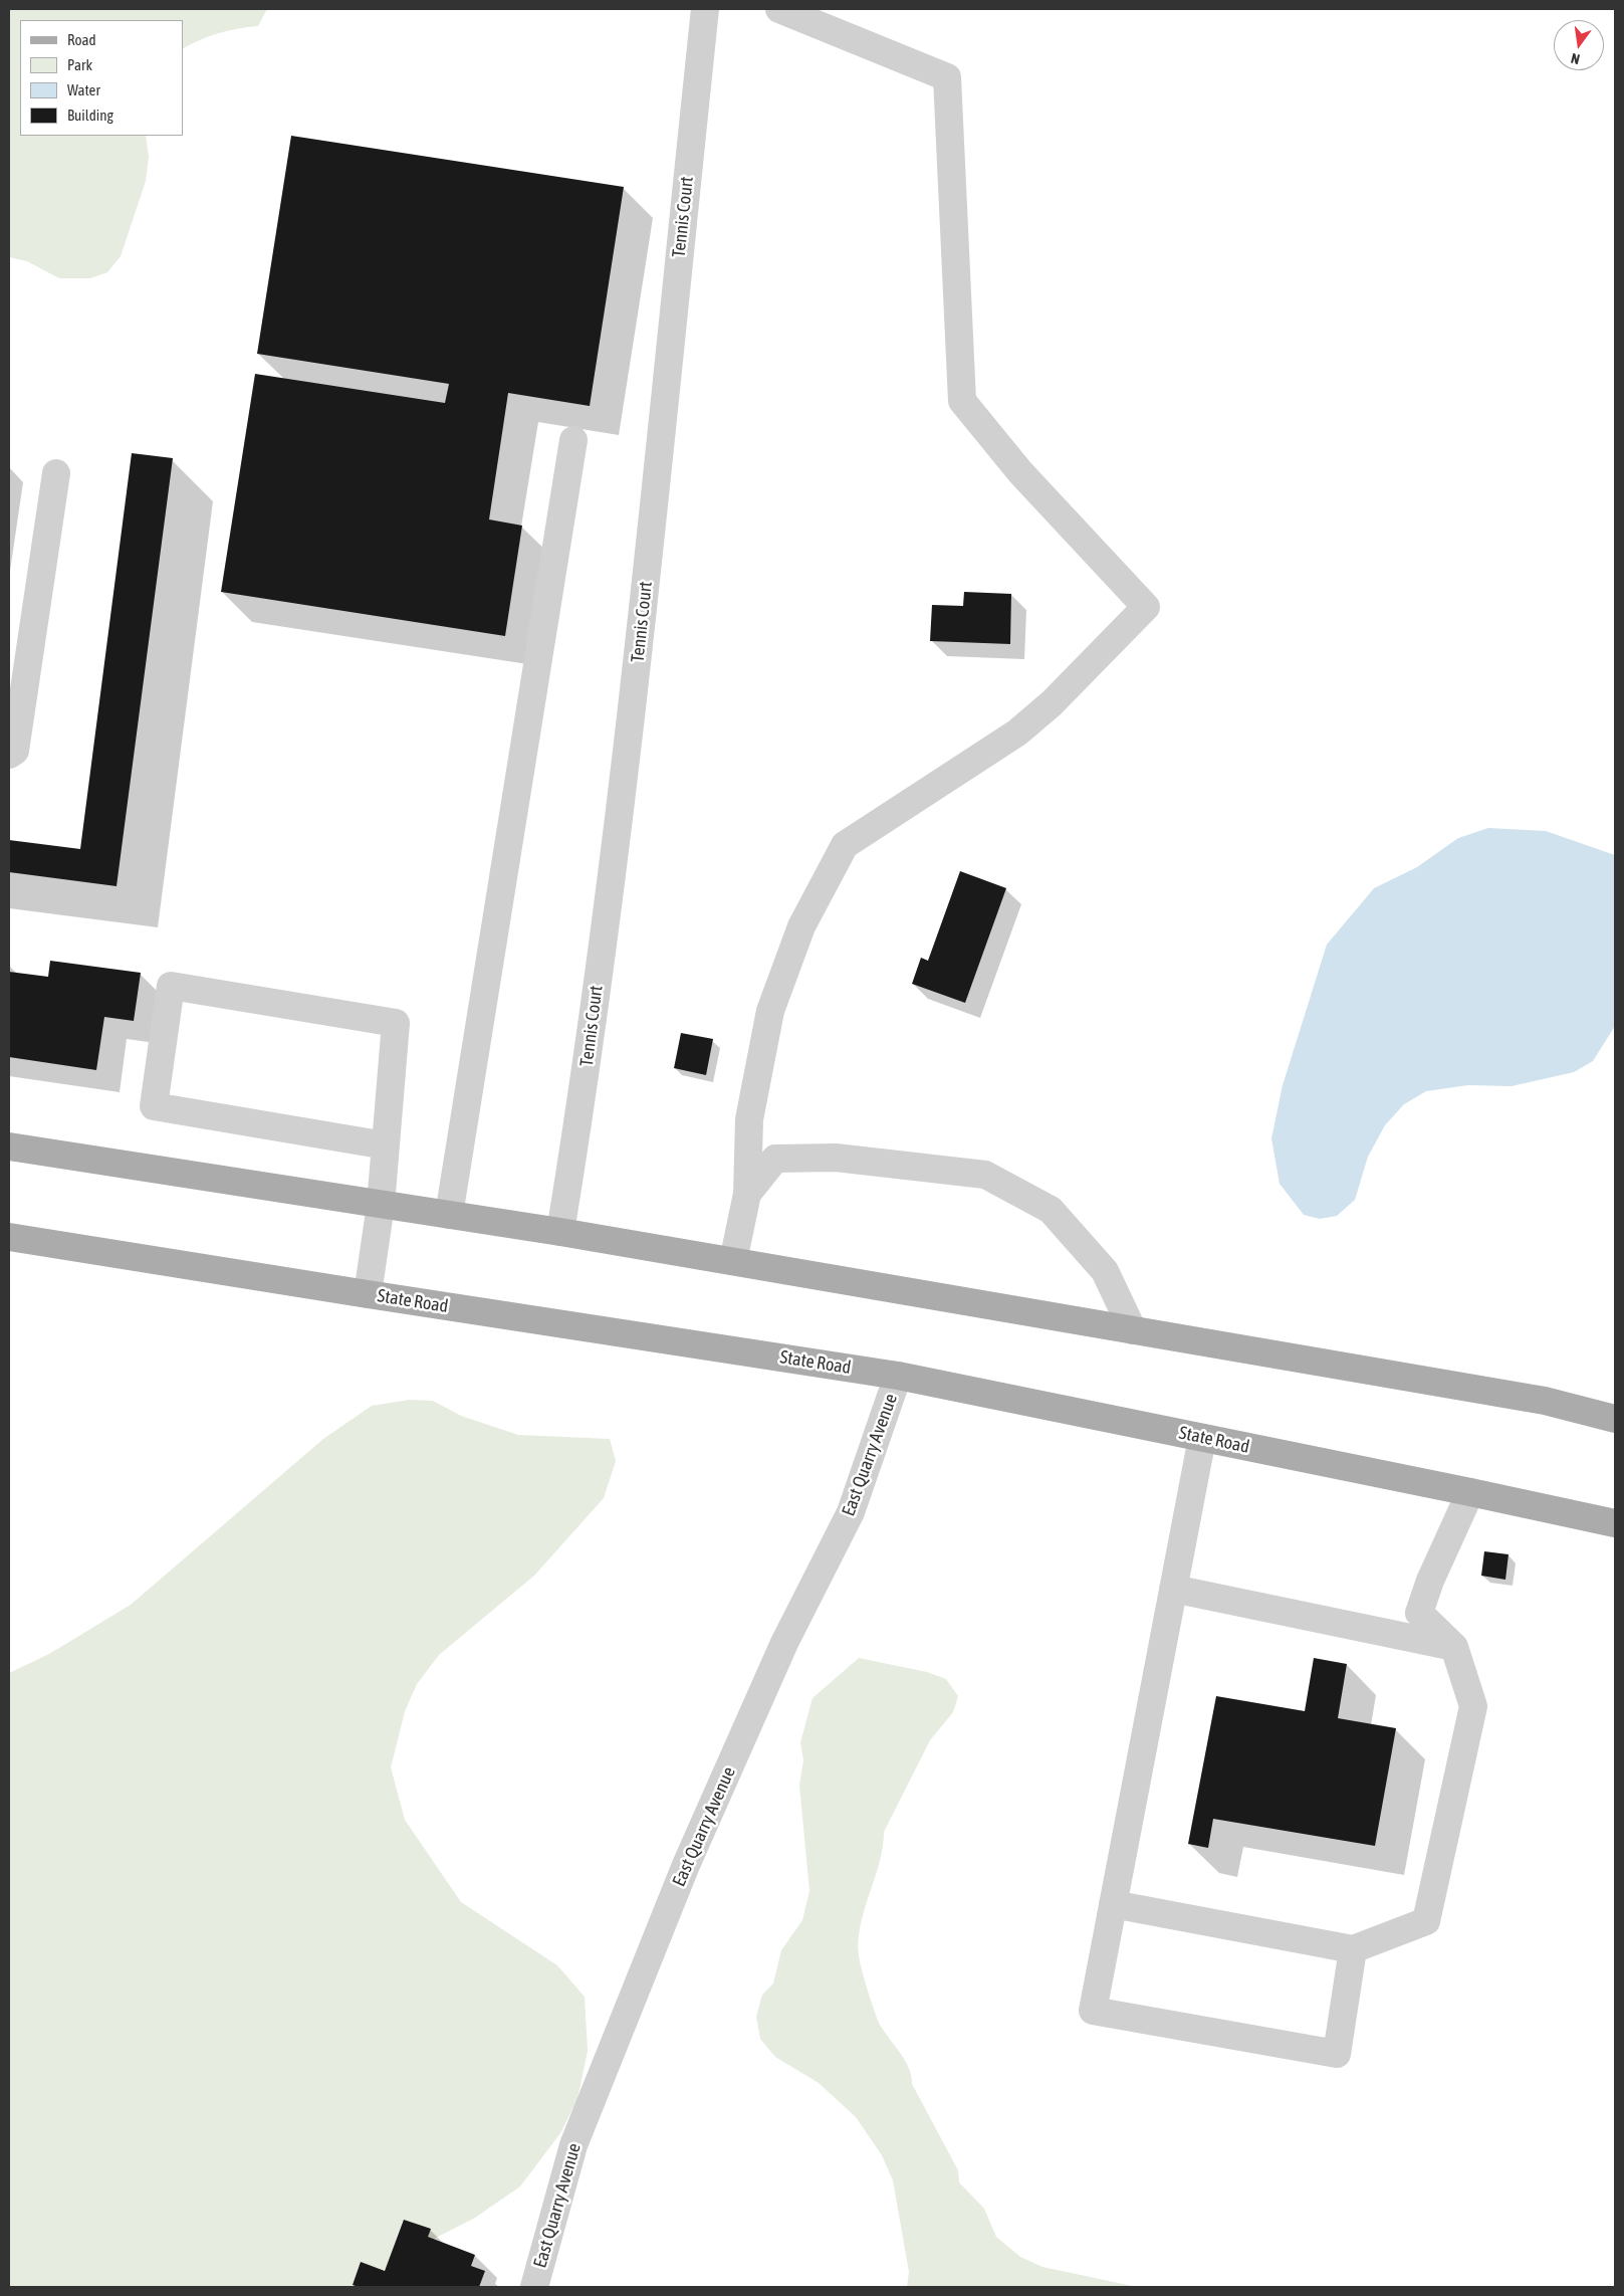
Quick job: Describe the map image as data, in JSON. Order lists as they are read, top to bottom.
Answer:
{
  "streets": {
    "main road": ["State Road"],
    "street": ["Tennis Court", "East Quarry Avenue"]
  },
  "crossings": [
    ["State Road", "East Quarry Avenue"]
  ],
  "legend": [
    "Road",
    "Park",
    "Water",
    "Building"
  ],
  "north": "bottom"
}
